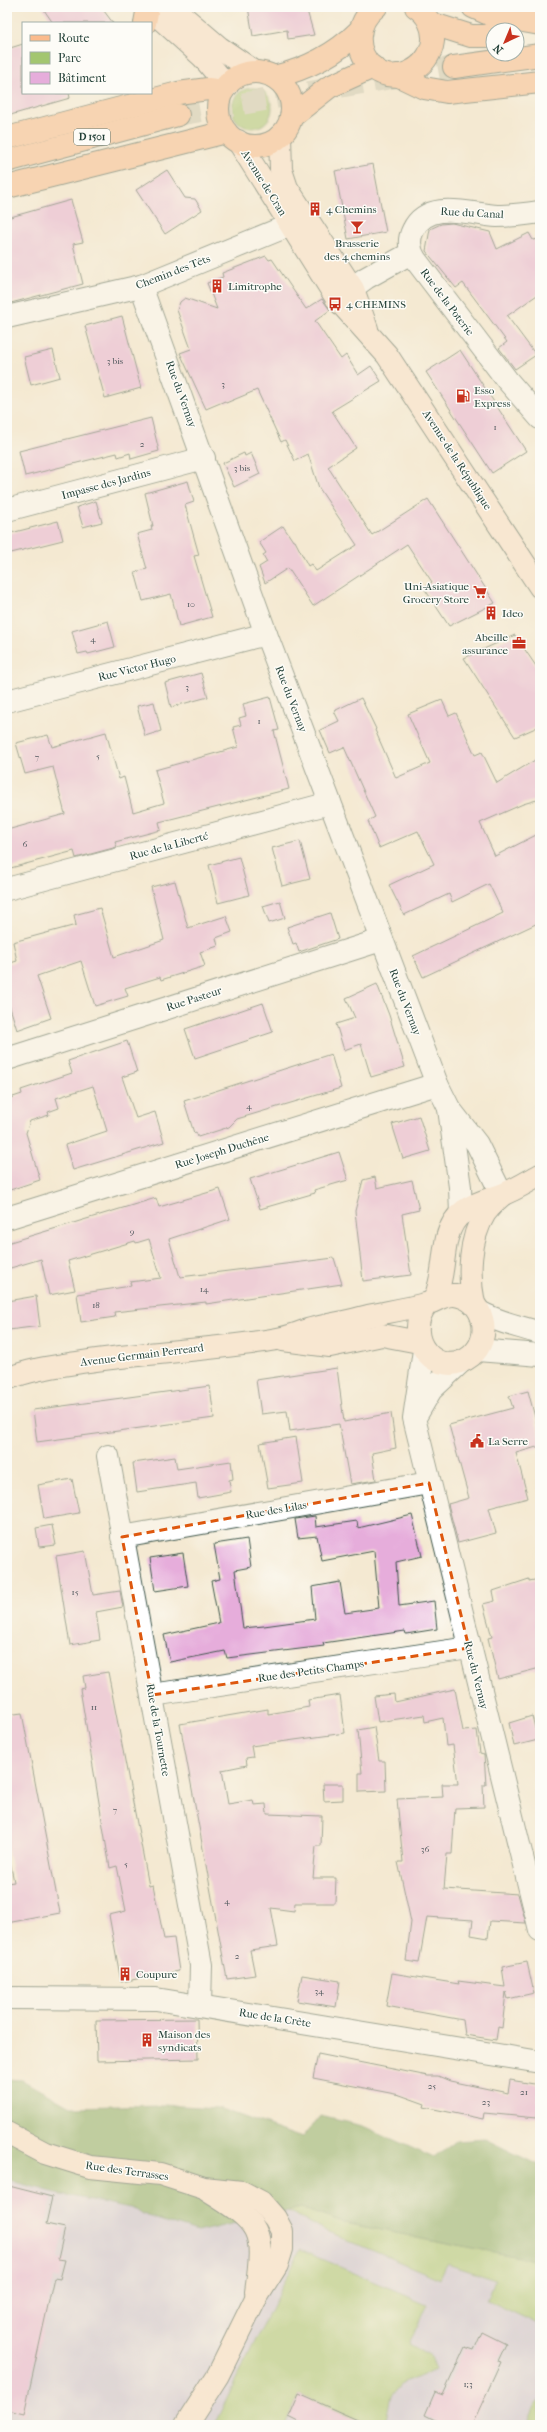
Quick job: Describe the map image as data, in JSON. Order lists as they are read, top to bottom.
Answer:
{
  "streets": {
    "main road": [
      "D 1501",
      "Avenue de Cran",
      "Avenue de la République",
      "Avenue Germain Perreard",
      "Rue des Terrasses"
    ],
    "street": [
      "Rue du Canal",
      "Chemin des Têts",
      "Rue de la Poterie",
      "Rue du Vernay",
      "Impasse des Jardins",
      "Rue Victor Hugo",
      "Rue de la Liberté",
      "Rue Pasteur",
      "Rue Joseph Duchêne",
      "Rue des Lilas",
      "Rue des Petits Champs",
      "Rue de la Tournette",
      "Rue de la Crête"
    ]
  },
  "crossings": [
    ["Avenue de Cran", "Chemin des Têts"],
    ["Avenue de Cran", "Avenue de la République"],
    ["Rue du Canal", "Rue de la Poterie"],
    ["Chemin des Têts", "Rue du Vernay"],
    ["Chemin des Têts", "Avenue de la République"],
    ["Rue du Vernay", "Impasse des Jardins"],
    ["Rue du Vernay", "Rue Victor Hugo"],
    ["Rue du Vernay", "Rue de la Liberté"],
    ["Rue du Vernay", "Rue Pasteur"],
    ["Rue du Vernay", "Rue Joseph Duchêne"],
    ["Rue du Vernay", "Avenue Germain Perreard"],
    ["Rue du Vernay", "Rue des Lilas"],
    ["Rue du Vernay", "Rue des Petits Champs"],
    ["Rue des Lilas", "Rue de la Tournette"],
    ["Rue des Petits Champs", "Rue de la Tournette"],
    ["Rue de la Tournette", "Rue de la Crête"]
  ],
  "places": {
    "building": [
      "4 Chemins",
      "Limitrophe",
      "Ideo",
      "Coupure",
      "Maison des syndicats"
    ],
    "bar": ["Brasserie des 4 chemins"],
    "bus stop": ["4 CHEMINS"],
    "fuel station": ["Esso Express"],
    "supermarket": ["Uni-Asiatique Grocery Store"],
    "office": ["Abeille assurance"],
    "public building": ["La Serre"]
  },
  "house_numbers": [
    "3 bis",
    "3",
    "1",
    "2",
    "3 bis",
    "10",
    "4",
    "3",
    "1",
    "5",
    "7",
    "6",
    "4",
    "9",
    "14",
    "18",
    "15",
    "11",
    "7",
    "36",
    "5",
    "4",
    "2",
    "34",
    "25",
    "21",
    "23",
    "1;3"
  ],
  "legend": ["Route", "Parc", "Bâtiment"],
  "north": "bottom left"
}
